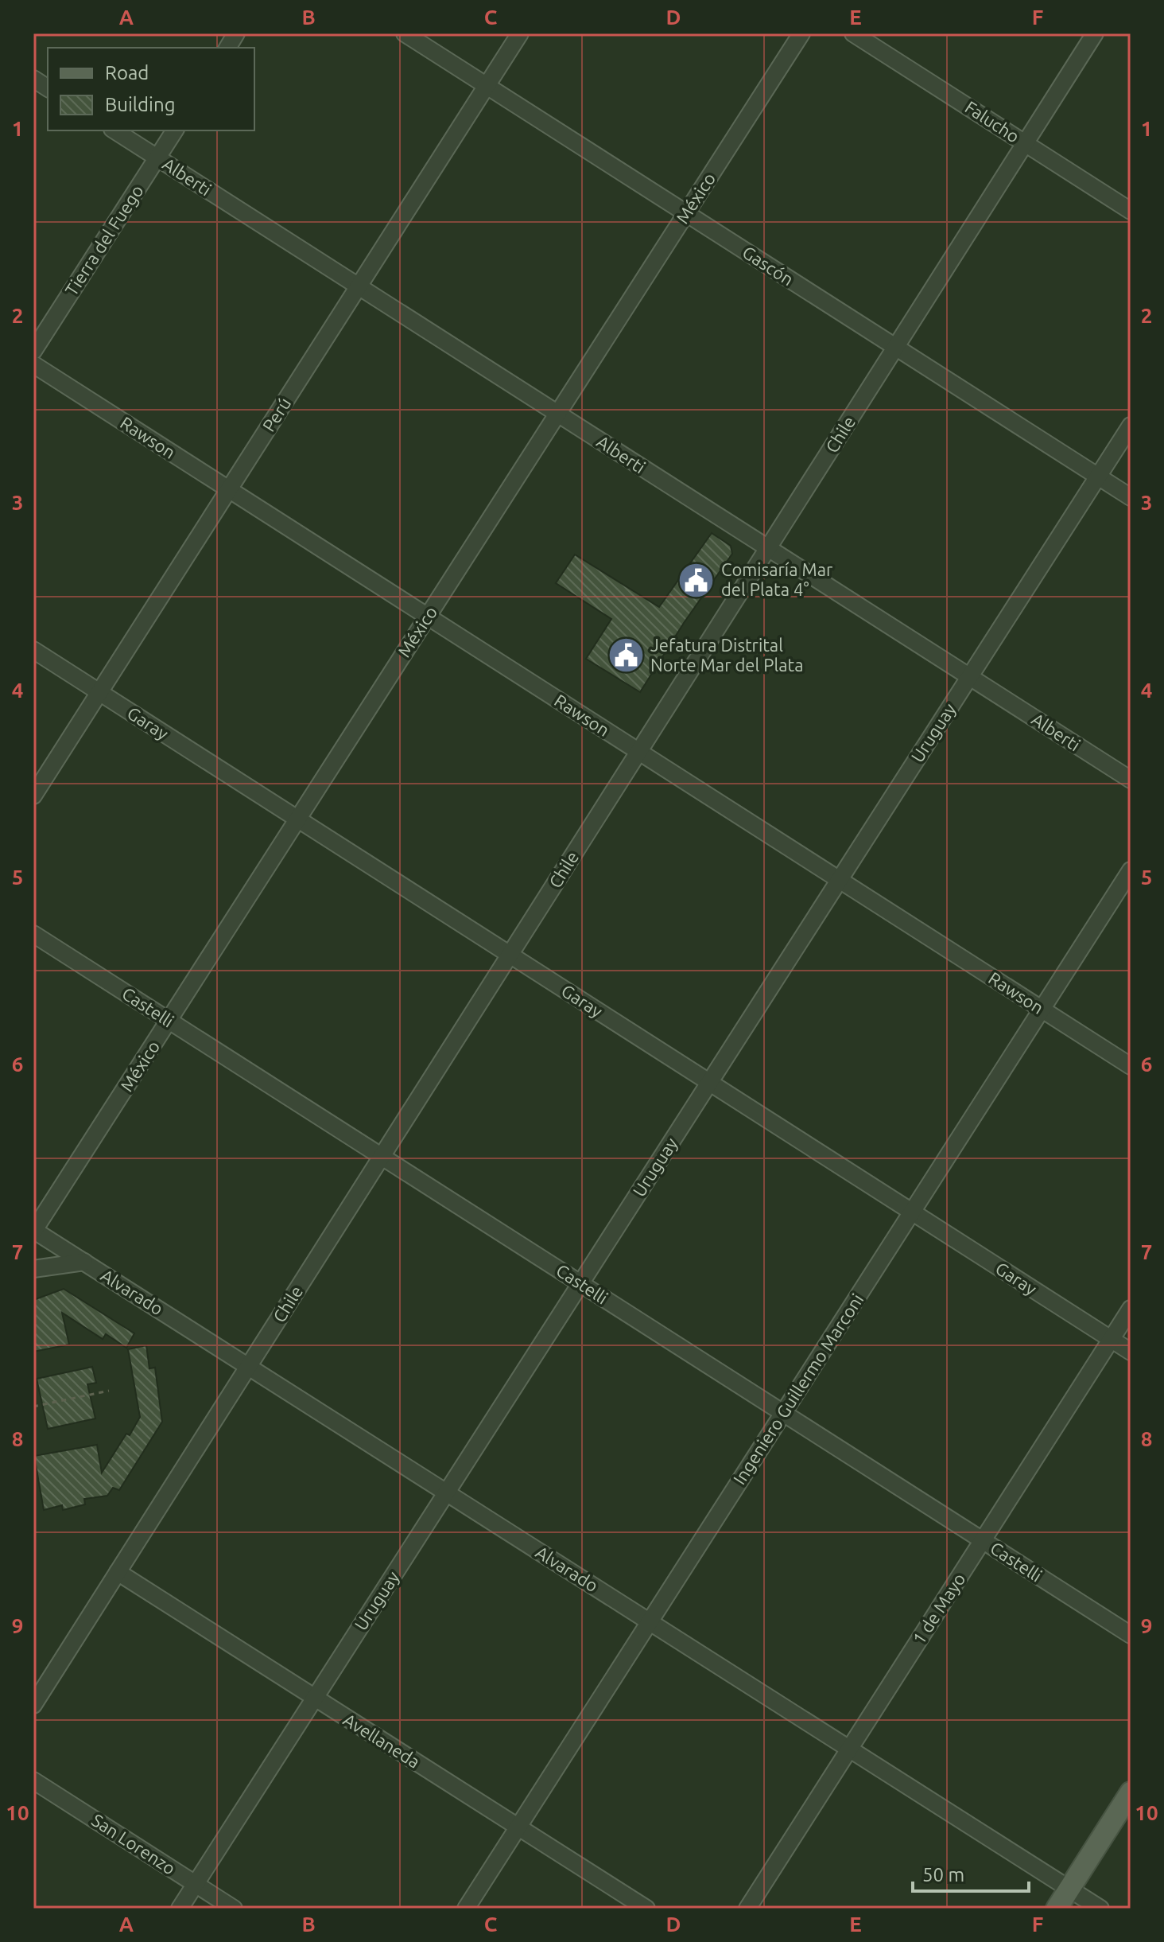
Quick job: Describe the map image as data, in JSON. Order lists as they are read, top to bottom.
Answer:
{
  "streets": {
    "street": [
      "Falucho",
      "Alberti",
      "México",
      "Tierra del Fuego",
      "Gascón",
      "Perú",
      "Chile",
      "Rawson",
      "Garay",
      "Uruguay",
      "Castelli",
      "Alvarado",
      "Ingeniero Guillermo Marconi",
      "1 de Mayo",
      "Avellaneda",
      "San Lorenzo"
    ]
  },
  "crossings": [
    ["Falucho", "Chile"],
    ["Alberti", "México"],
    ["Alberti", "Tierra del Fuego"],
    ["Alberti", "Perú"],
    ["Alberti", "Chile"],
    ["Alberti", "Uruguay"],
    ["México", "Gascón"],
    ["México", "Rawson"],
    ["México", "Garay"],
    ["México", "Castelli"],
    ["México", "Alvarado"],
    ["Gascón", "Perú"],
    ["Gascón", "Chile"],
    ["Gascón", "Uruguay"],
    ["Perú", "Rawson"],
    ["Perú", "Garay"],
    ["Chile", "Rawson"],
    ["Chile", "Garay"],
    ["Chile", "Castelli"],
    ["Chile", "Alvarado"],
    ["Chile", "Avellaneda"],
    ["Rawson", "Uruguay"],
    ["Rawson", "Ingeniero Guillermo Marconi"],
    ["Garay", "Uruguay"],
    ["Garay", "Ingeniero Guillermo Marconi"],
    ["Garay", "1 de Mayo"],
    ["Uruguay", "Castelli"],
    ["Uruguay", "Alvarado"],
    ["Uruguay", "Avellaneda"],
    ["Uruguay", "San Lorenzo"],
    ["Castelli", "Ingeniero Guillermo Marconi"],
    ["Castelli", "1 de Mayo"],
    ["Alvarado", "Ingeniero Guillermo Marconi"],
    ["Alvarado", "1 de Mayo"],
    ["Ingeniero Guillermo Marconi", "Avellaneda"]
  ],
  "places": {
    "public building": ["Comisaría Mar del Plata 4°", "Jefatura Distrital Norte Mar del Plata"]
  },
  "legend": ["Road", "Building"],
  "scale_bar": "50 m",
  "grid": {
    "columns": [
      "A",
      "B",
      "C",
      "D",
      "E",
      "F"
    ],
    "rows": [
      "1",
      "2",
      "3",
      "4",
      "5",
      "6",
      "7",
      "8",
      "9",
      "10"
    ]
  }
}
